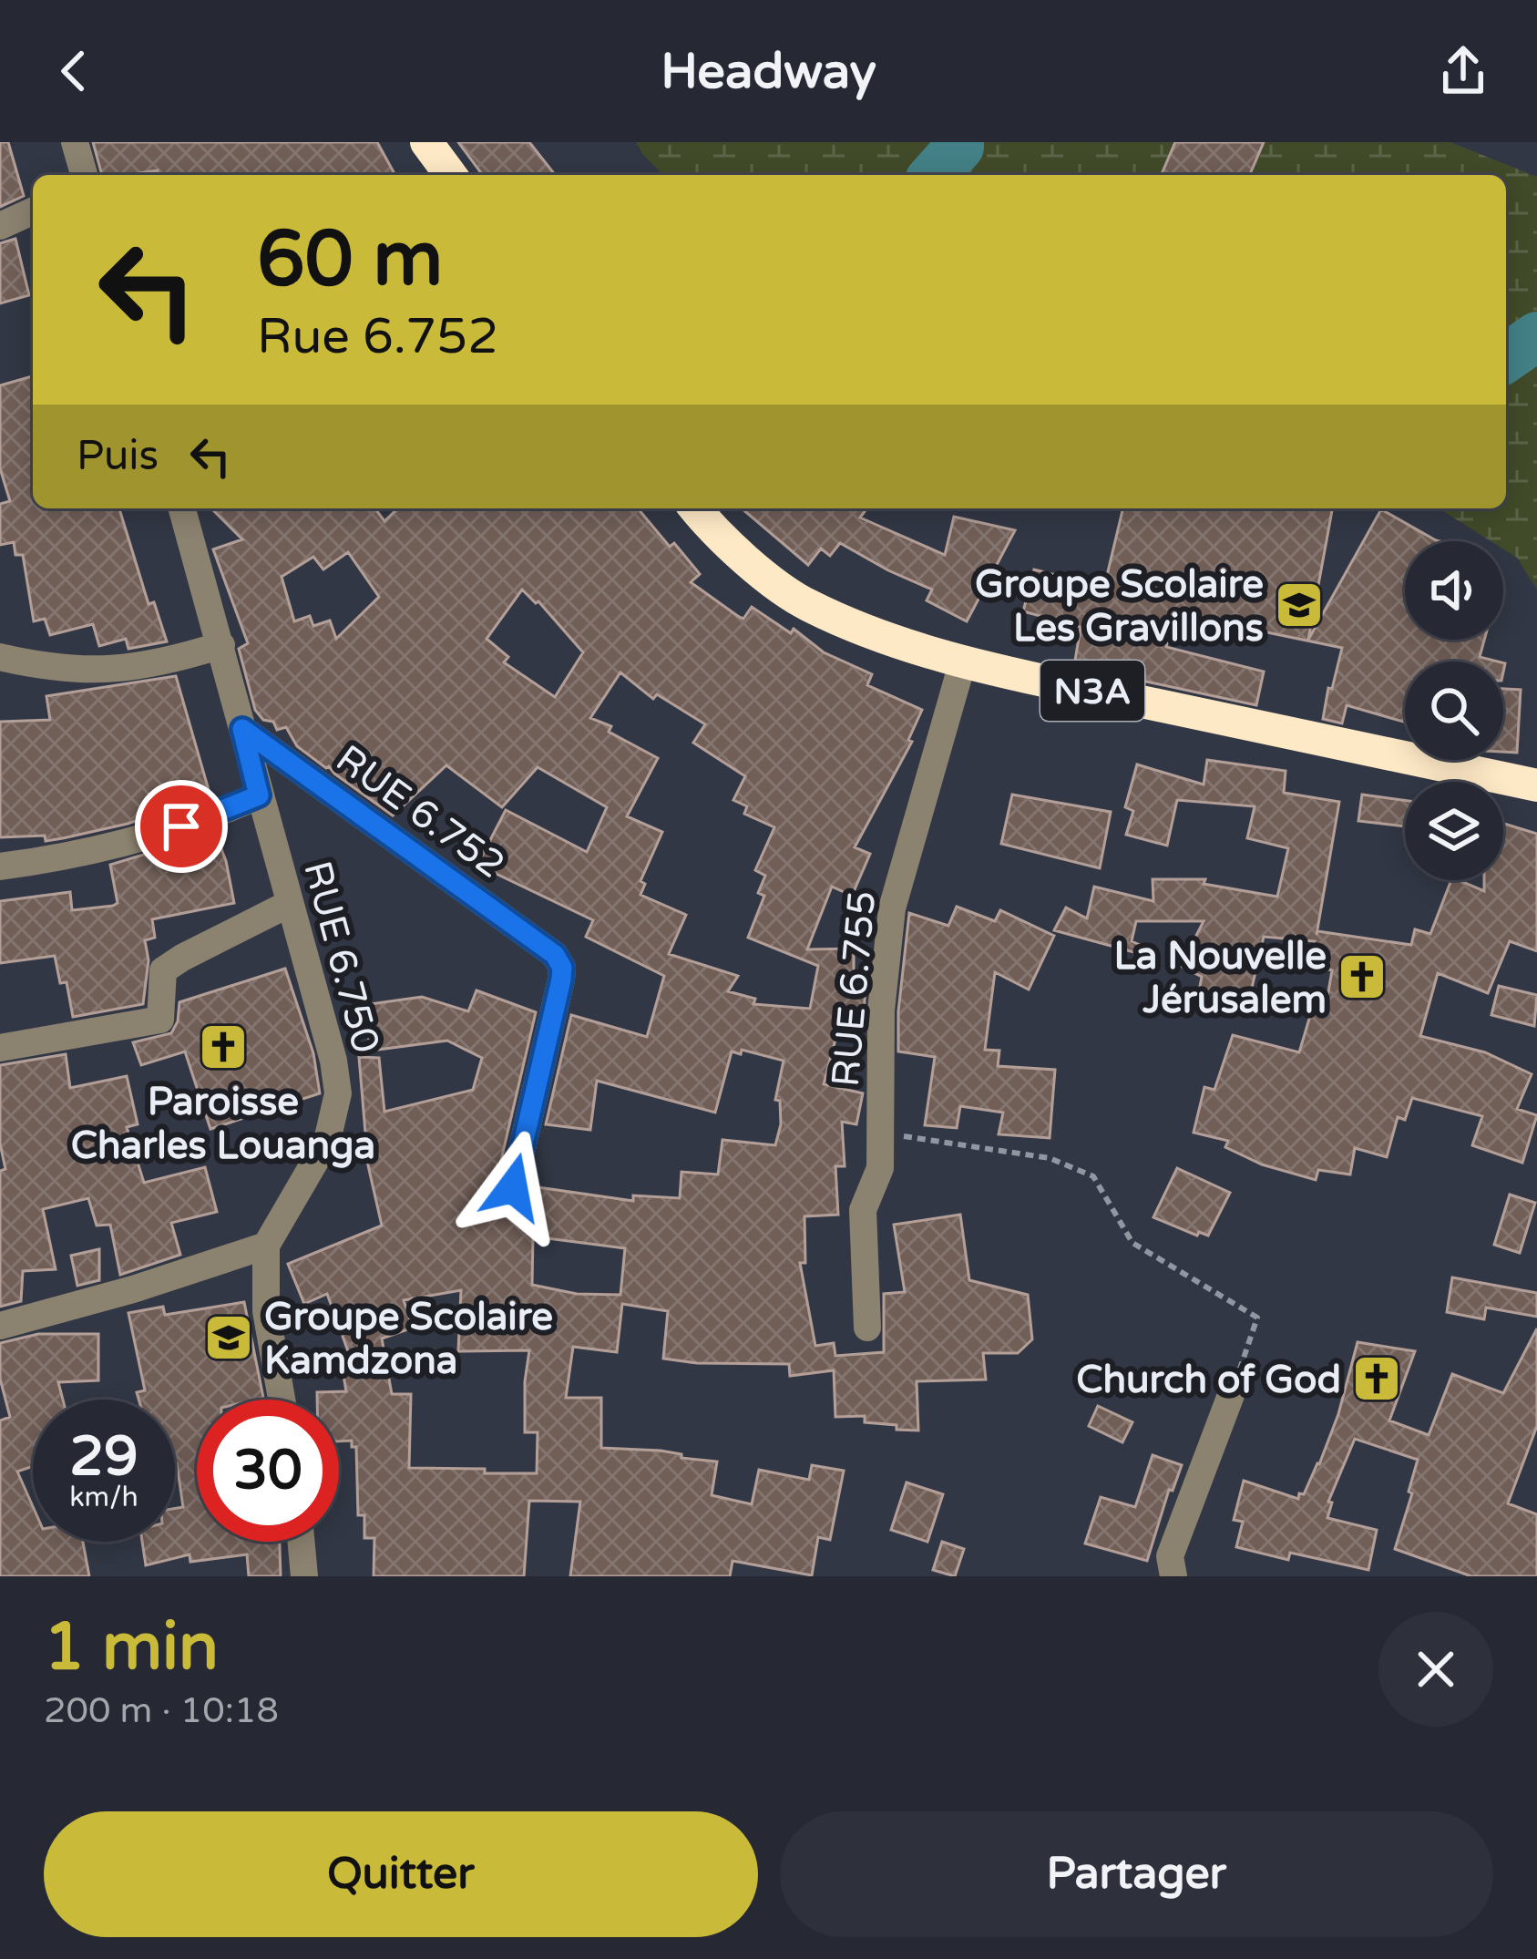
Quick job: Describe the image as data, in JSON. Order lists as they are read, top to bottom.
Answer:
{
  "streets": {
    "highway": ["N3A"],
    "street": ["RUE 6.752", "RUE 6.750", "RUE 6.755"]
  },
  "crossings": [
    ["N3A", "RUE 6.755"],
    ["RUE 6.752", "RUE 6.750"]
  ],
  "places": {
    "school or university": ["Groupe Scolaire Les Gravillons", "Groupe Scolaire Kamdzona"],
    "church": ["La Nouvelle Jérusalem", "Paroisse Charles Louanga", "Church of God"]
  },
  "page": {
    "header": "Headway",
    "turn": ["60 m", "Rue 6.752"],
    "then": "Puis",
    "speed": "29 km/h",
    "limit": "30",
    "heading": ["1 min", "200 m · 10:18"],
    "buttons": ["Quitter", "Partager"]
  }
}
